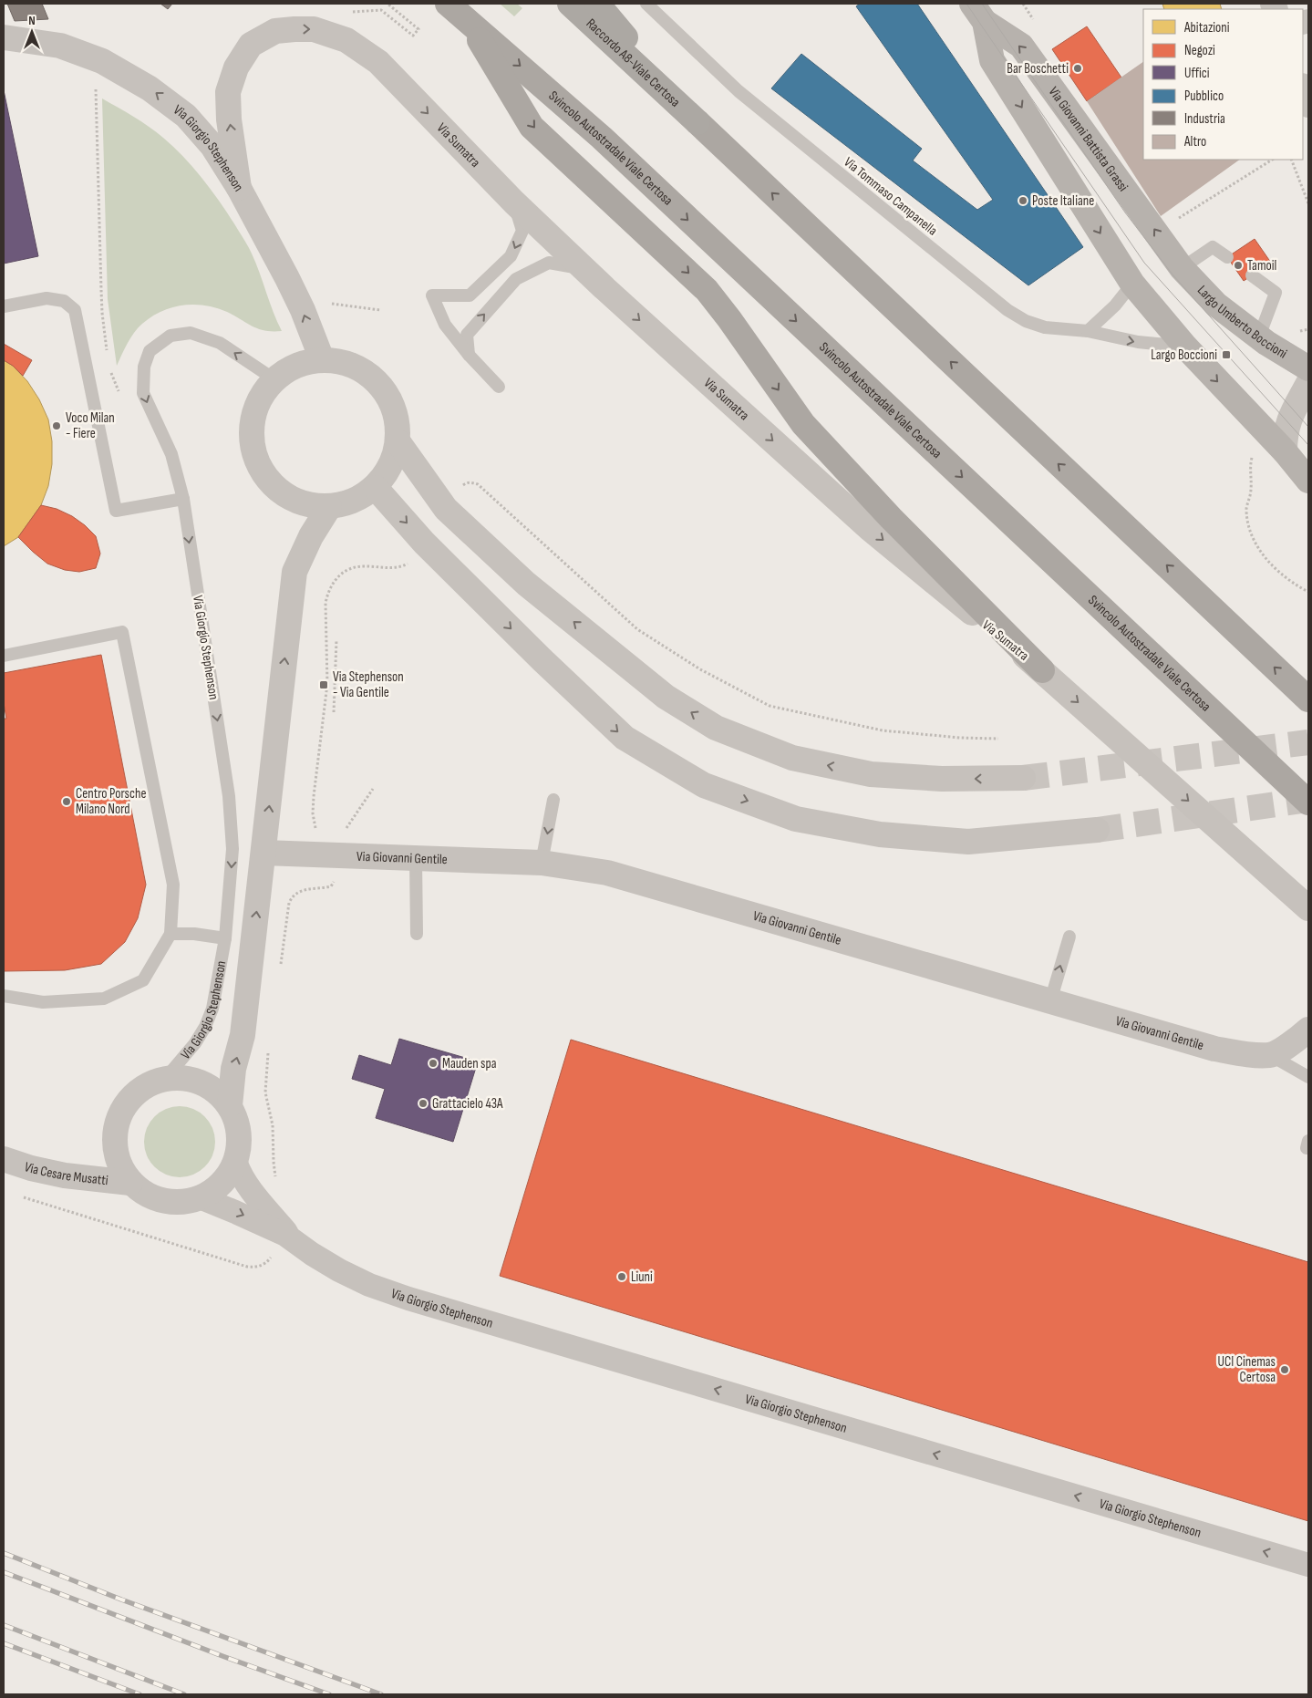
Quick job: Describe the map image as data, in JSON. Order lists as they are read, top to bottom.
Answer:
{
  "streets": {
    "highway": ["Raccordo A8-Viale Certosa", "Svincolo Autostradale Viale Certosa"],
    "main road": ["Via Giovanni Battista Grassi", "Largo Umberto Boccioni"],
    "street": [
      "Via Sumatra",
      "Via Giorgio Stephenson",
      "Via Giovanni Gentile",
      "Via Cesare Musatti"
    ],
    "lane": ["Via Tommaso Campanella"]
  },
  "crossings": [
    ["Via Giovanni Battista Grassi", "Largo Umberto Boccioni"],
    ["Via Sumatra", "Via Giorgio Stephenson"],
    ["Via Giorgio Stephenson", "Via Cesare Musatti"]
  ],
  "places": {
    "other": [
      "Bar Boschetti",
      "Poste Italiane",
      "Tamoil",
      "Voco Milan - Fiere",
      "Centro Porsche Milano Nord",
      "Mauden spa",
      "Grattacielo 43A",
      "Liuni",
      "UCI Cinemas Certosa"
    ],
    "transit": ["Largo Boccioni", "Via Stephenson - Via Gentile"]
  },
  "legend": [
    "Abitazioni",
    "Negozi",
    "Uffici",
    "Pubblico",
    "Industria",
    "Altro"
  ],
  "north": "top"
}
